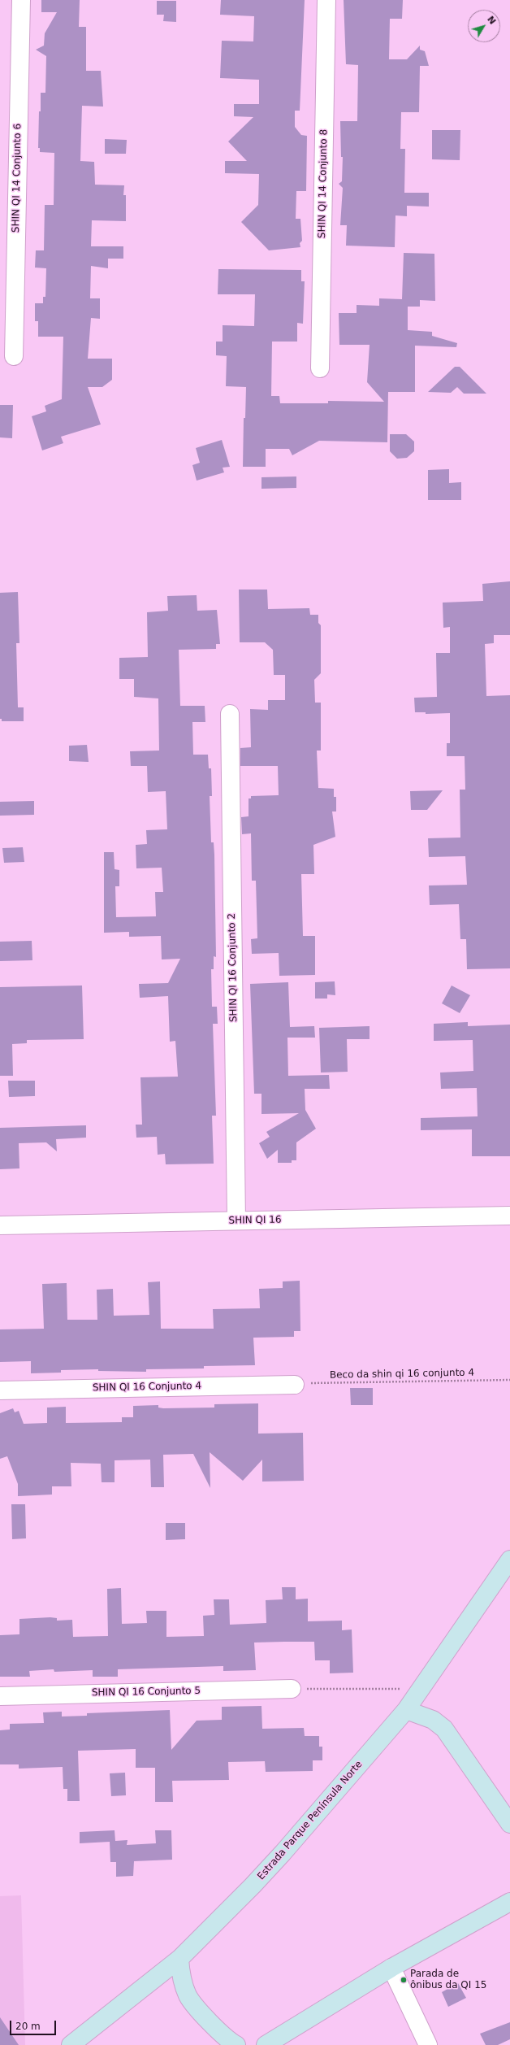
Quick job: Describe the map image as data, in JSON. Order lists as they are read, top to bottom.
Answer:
{
  "streets": {
    "main road": ["Estrada Parque Península Norte"],
    "street": [
      "SHIN QI 14 Conjunto 6",
      "SHIN QI 14 Conjunto 8",
      "SHIN QI 16 Conjunto 2",
      "SHIN QI 16",
      "SHIN QI 16 Conjunto 4",
      "SHIN QI 16 Conjunto 5"
    ],
    "path": ["Beco da shin qi 16 conjunto 4"]
  },
  "crossings": [
    ["SHIN QI 16 Conjunto 2", "SHIN QI 16"],
    ["Beco da shin qi 16 conjunto 4", "SHIN QI 16 Conjunto 4"]
  ],
  "places": ["Parada de ônibus da QI 15"],
  "scale_bar": "20 m",
  "north": "top right"
}
